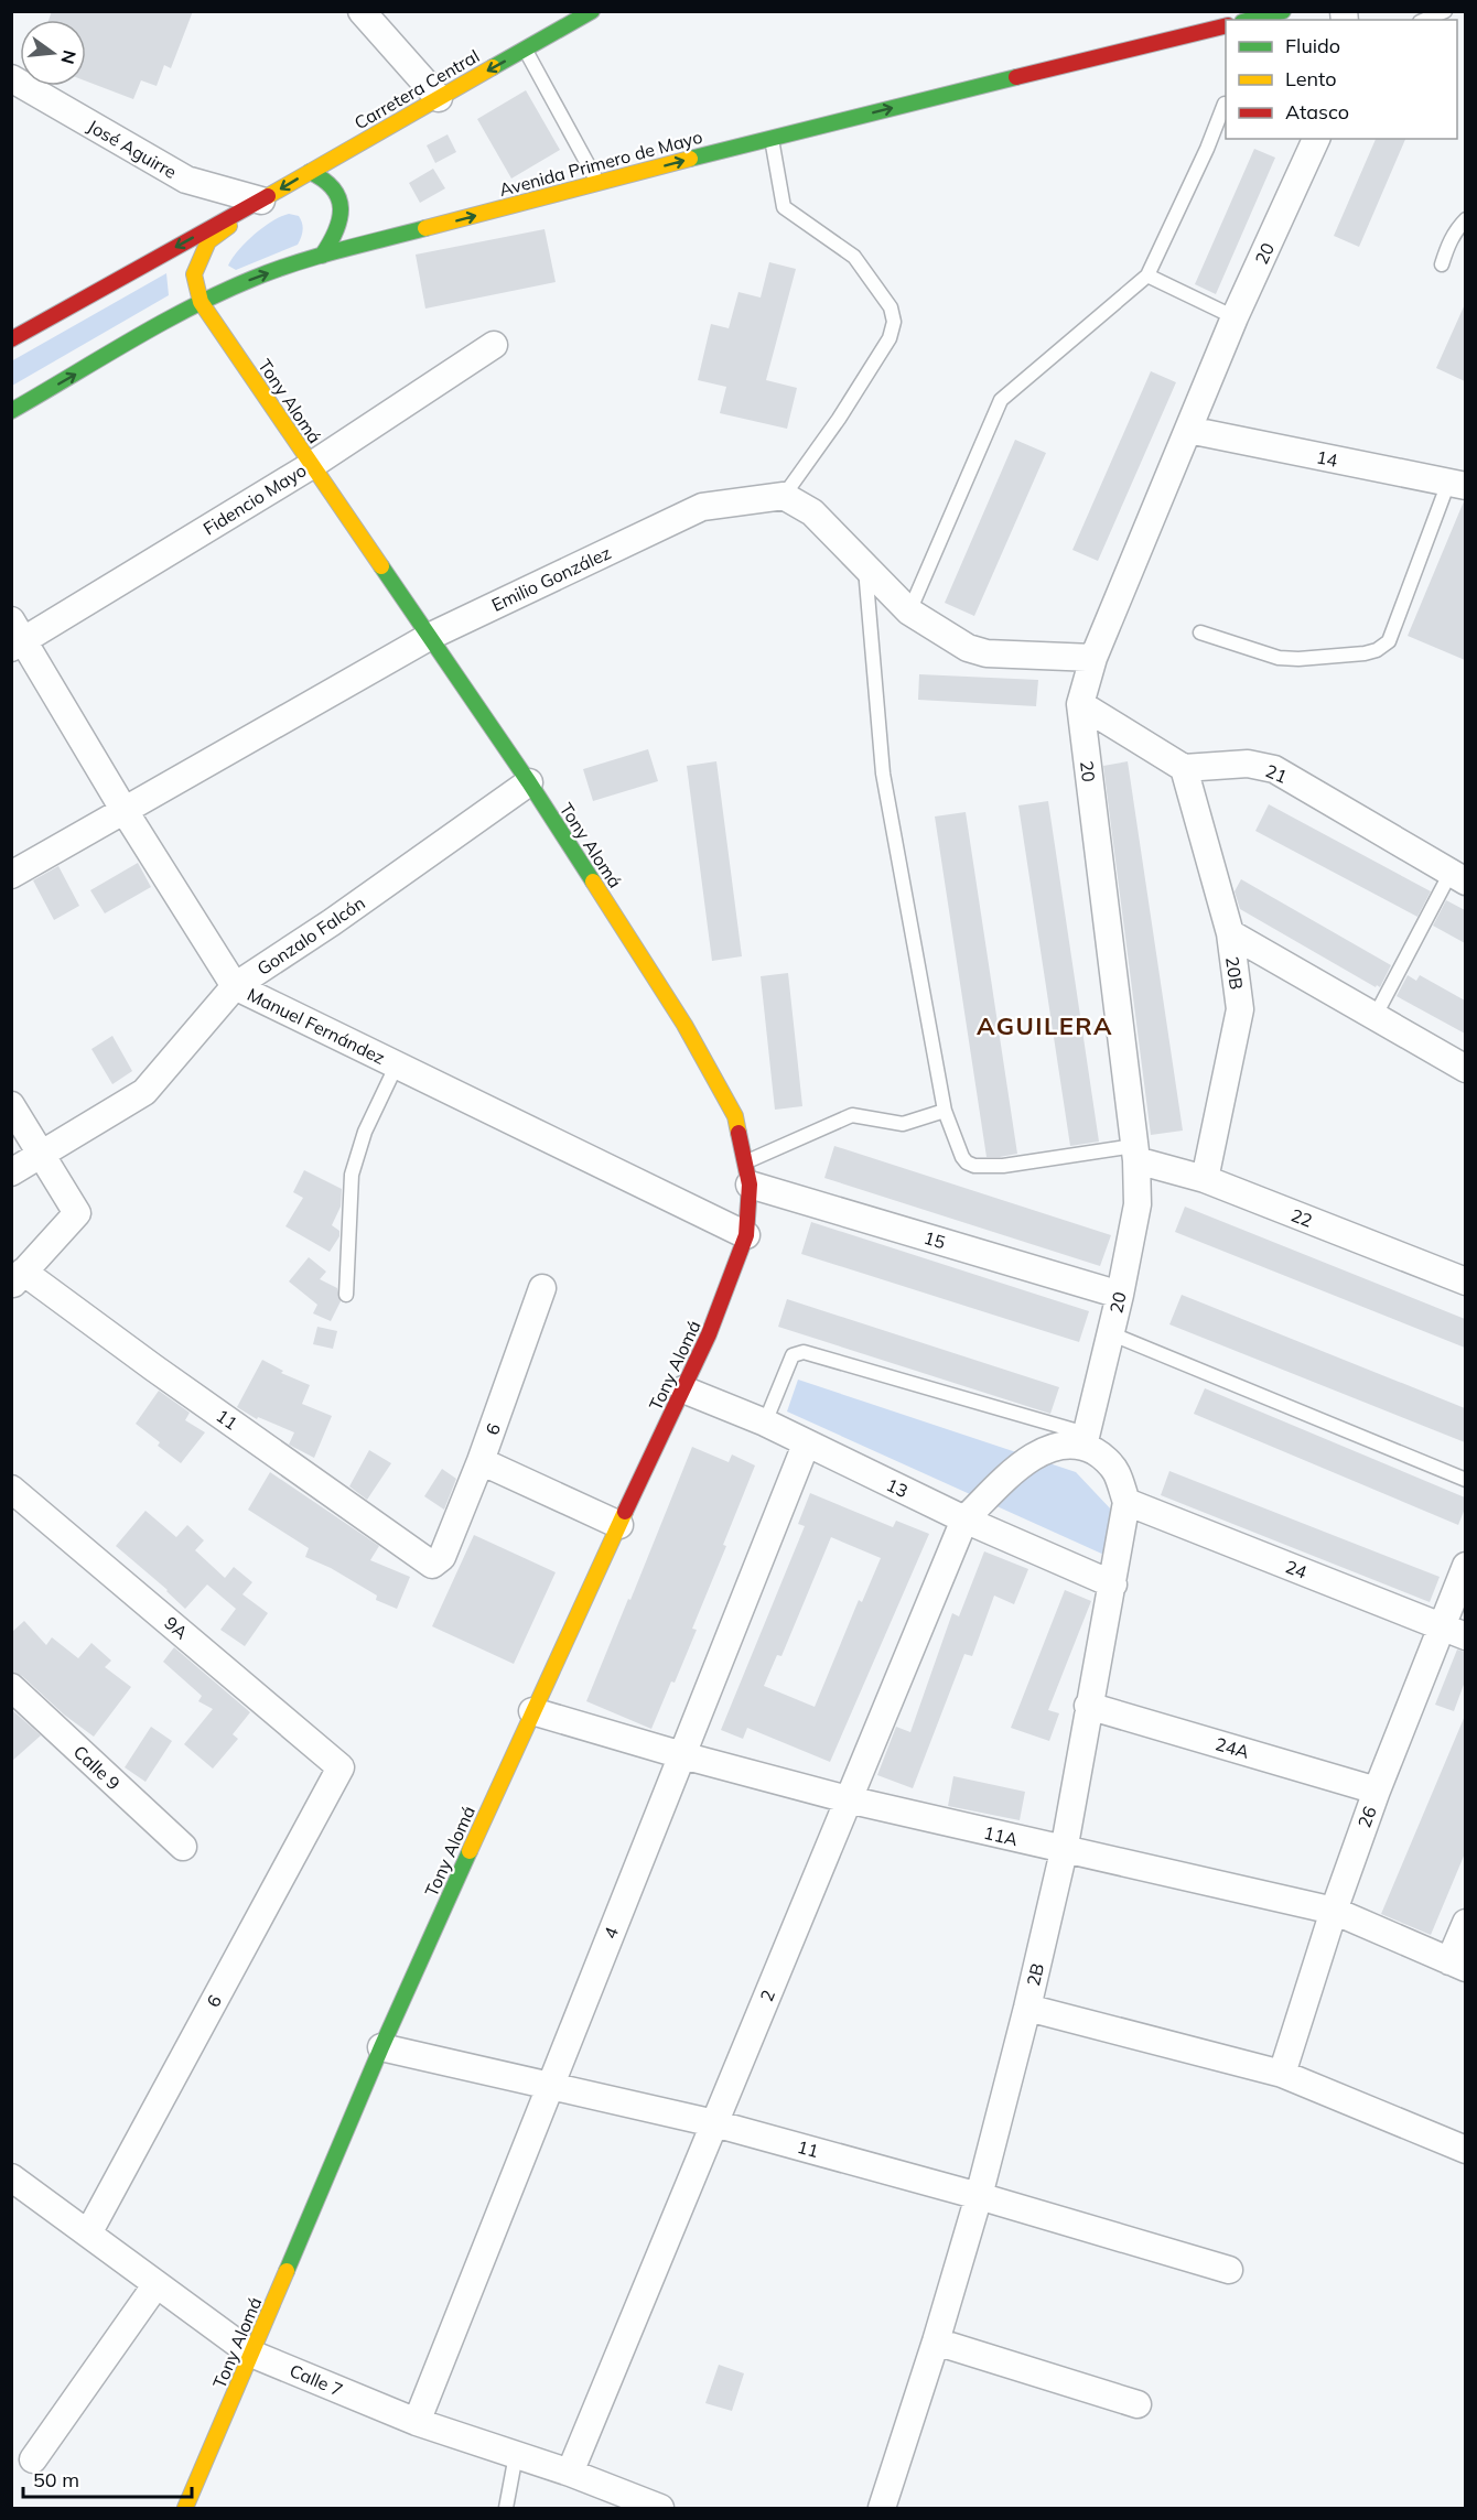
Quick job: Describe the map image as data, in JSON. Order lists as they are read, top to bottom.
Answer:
{
  "streets": {
    "street": [
      "Carretera Central",
      "José Aguirre",
      "Avenida Primero de Mayo",
      "20",
      "Tony Alomá",
      "14",
      "Fidencio Mayo",
      "Emilio González",
      "21",
      "Gonzalo Falcón",
      "20B",
      "Manuel Fernández",
      "22",
      "15",
      "11",
      "6",
      "13",
      "24",
      "9A",
      "24A",
      "Calle 9",
      "26",
      "11A",
      "4",
      "2B",
      "2",
      "Calle 7"
    ]
  },
  "crossings": [
    ["Carretera Central", "José Aguirre"],
    ["Avenida Primero de Mayo", "Tony Alomá"],
    ["20", "14"],
    ["20", "22"],
    ["20", "15"],
    ["20", "2B"],
    ["Tony Alomá", "Fidencio Mayo"],
    ["Tony Alomá", "Emilio González"],
    ["Tony Alomá", "Gonzalo Falcón"],
    ["Tony Alomá", "Manuel Fernández"],
    ["Tony Alomá", "15"],
    ["Tony Alomá", "11"],
    ["Tony Alomá", "13"],
    ["Tony Alomá", "11A"],
    ["Tony Alomá", "Calle 7"],
    ["Fidencio Mayo", "Manuel Fernández"],
    ["Emilio González", "Manuel Fernández"],
    ["21", "20B"],
    ["Gonzalo Falcón", "Manuel Fernández"],
    ["20B", "22"],
    ["11", "6"],
    ["11", "4"],
    ["11", "2B"],
    ["11", "2"],
    ["6", "9A"],
    ["6", "Calle 7"],
    ["13", "4"],
    ["13", "2B"],
    ["13", "2"],
    ["24", "26"],
    ["24", "2B"],
    ["24A", "26"],
    ["24A", "2B"],
    ["26", "11A"],
    ["11A", "4"],
    ["11A", "2B"],
    ["11A", "2"],
    ["4", "Calle 7"],
    ["2", "Calle 7"]
  ],
  "one_way": ["Carretera Central", "Avenida Primero de Mayo"],
  "districts": ["AGUILERA"],
  "legend": ["Fluido", "Lento", "Atasco"],
  "scale_bar": "50 m",
  "north": "right"
}
